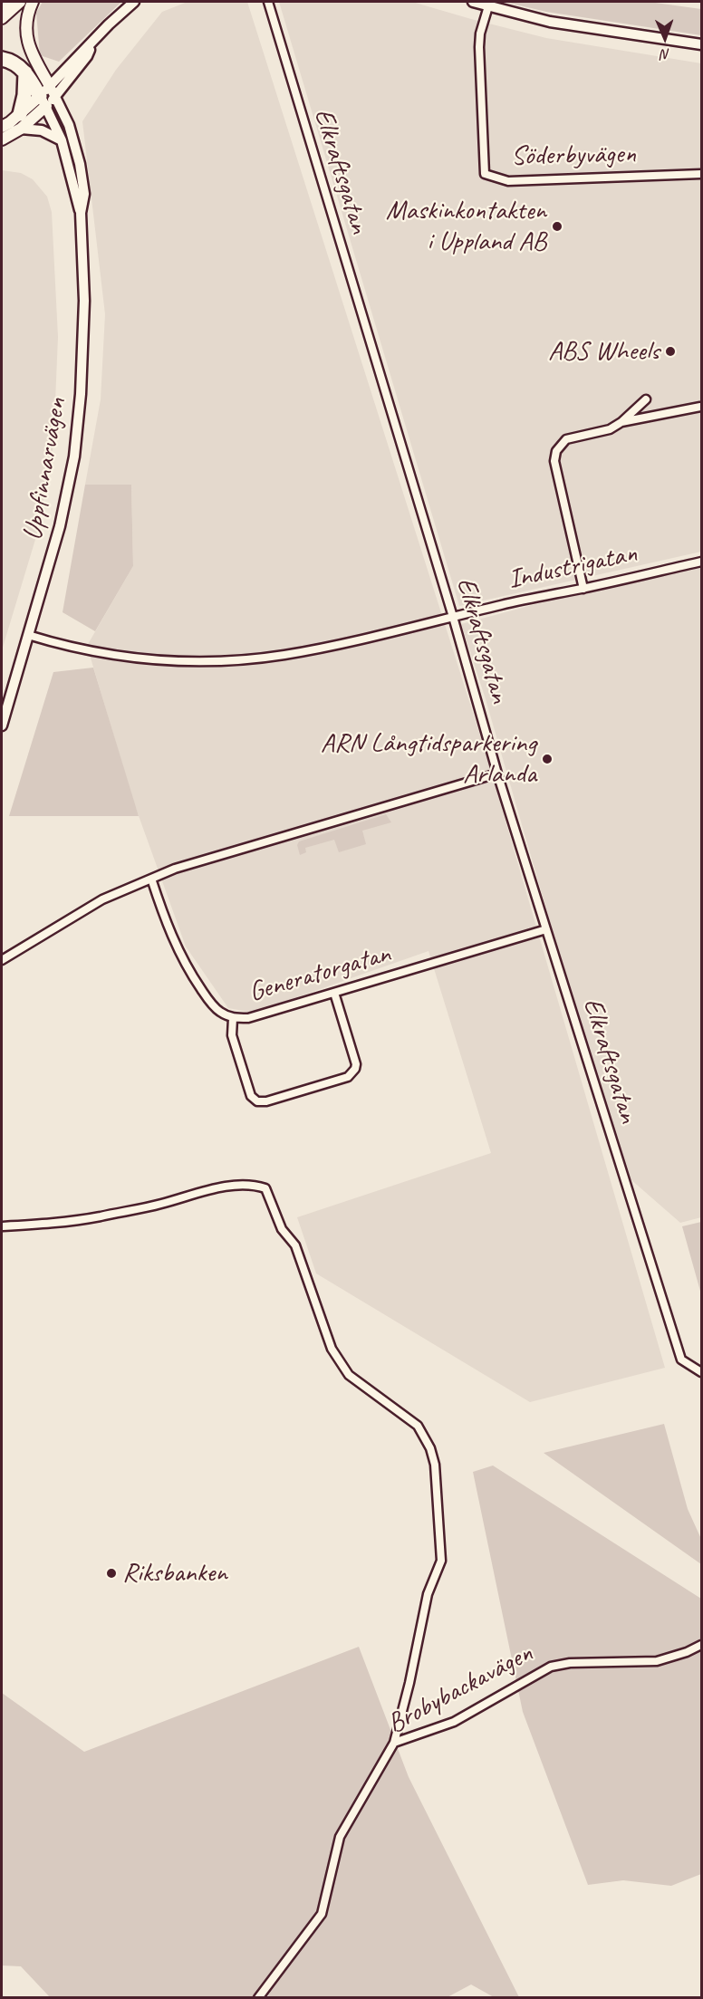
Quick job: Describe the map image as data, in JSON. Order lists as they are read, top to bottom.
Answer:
{
  "streets": {
    "street": [
      "Söderbyvägen",
      "Elkraftsgatan",
      "Uppfinnarvägen",
      "Industrigatan",
      "Generatorgatan",
      "Brobybackavägen"
    ]
  },
  "crossings": [
    ["Elkraftsgatan", "Industrigatan"],
    ["Elkraftsgatan", "Generatorgatan"],
    ["Uppfinnarvägen", "Industrigatan"]
  ],
  "places": [
    "Maskinkontakten i Uppland AB",
    "ABS Wheels",
    "ARN Långtidsparkering Arlanda",
    "Riksbanken"
  ],
  "north": "bottom"
}
